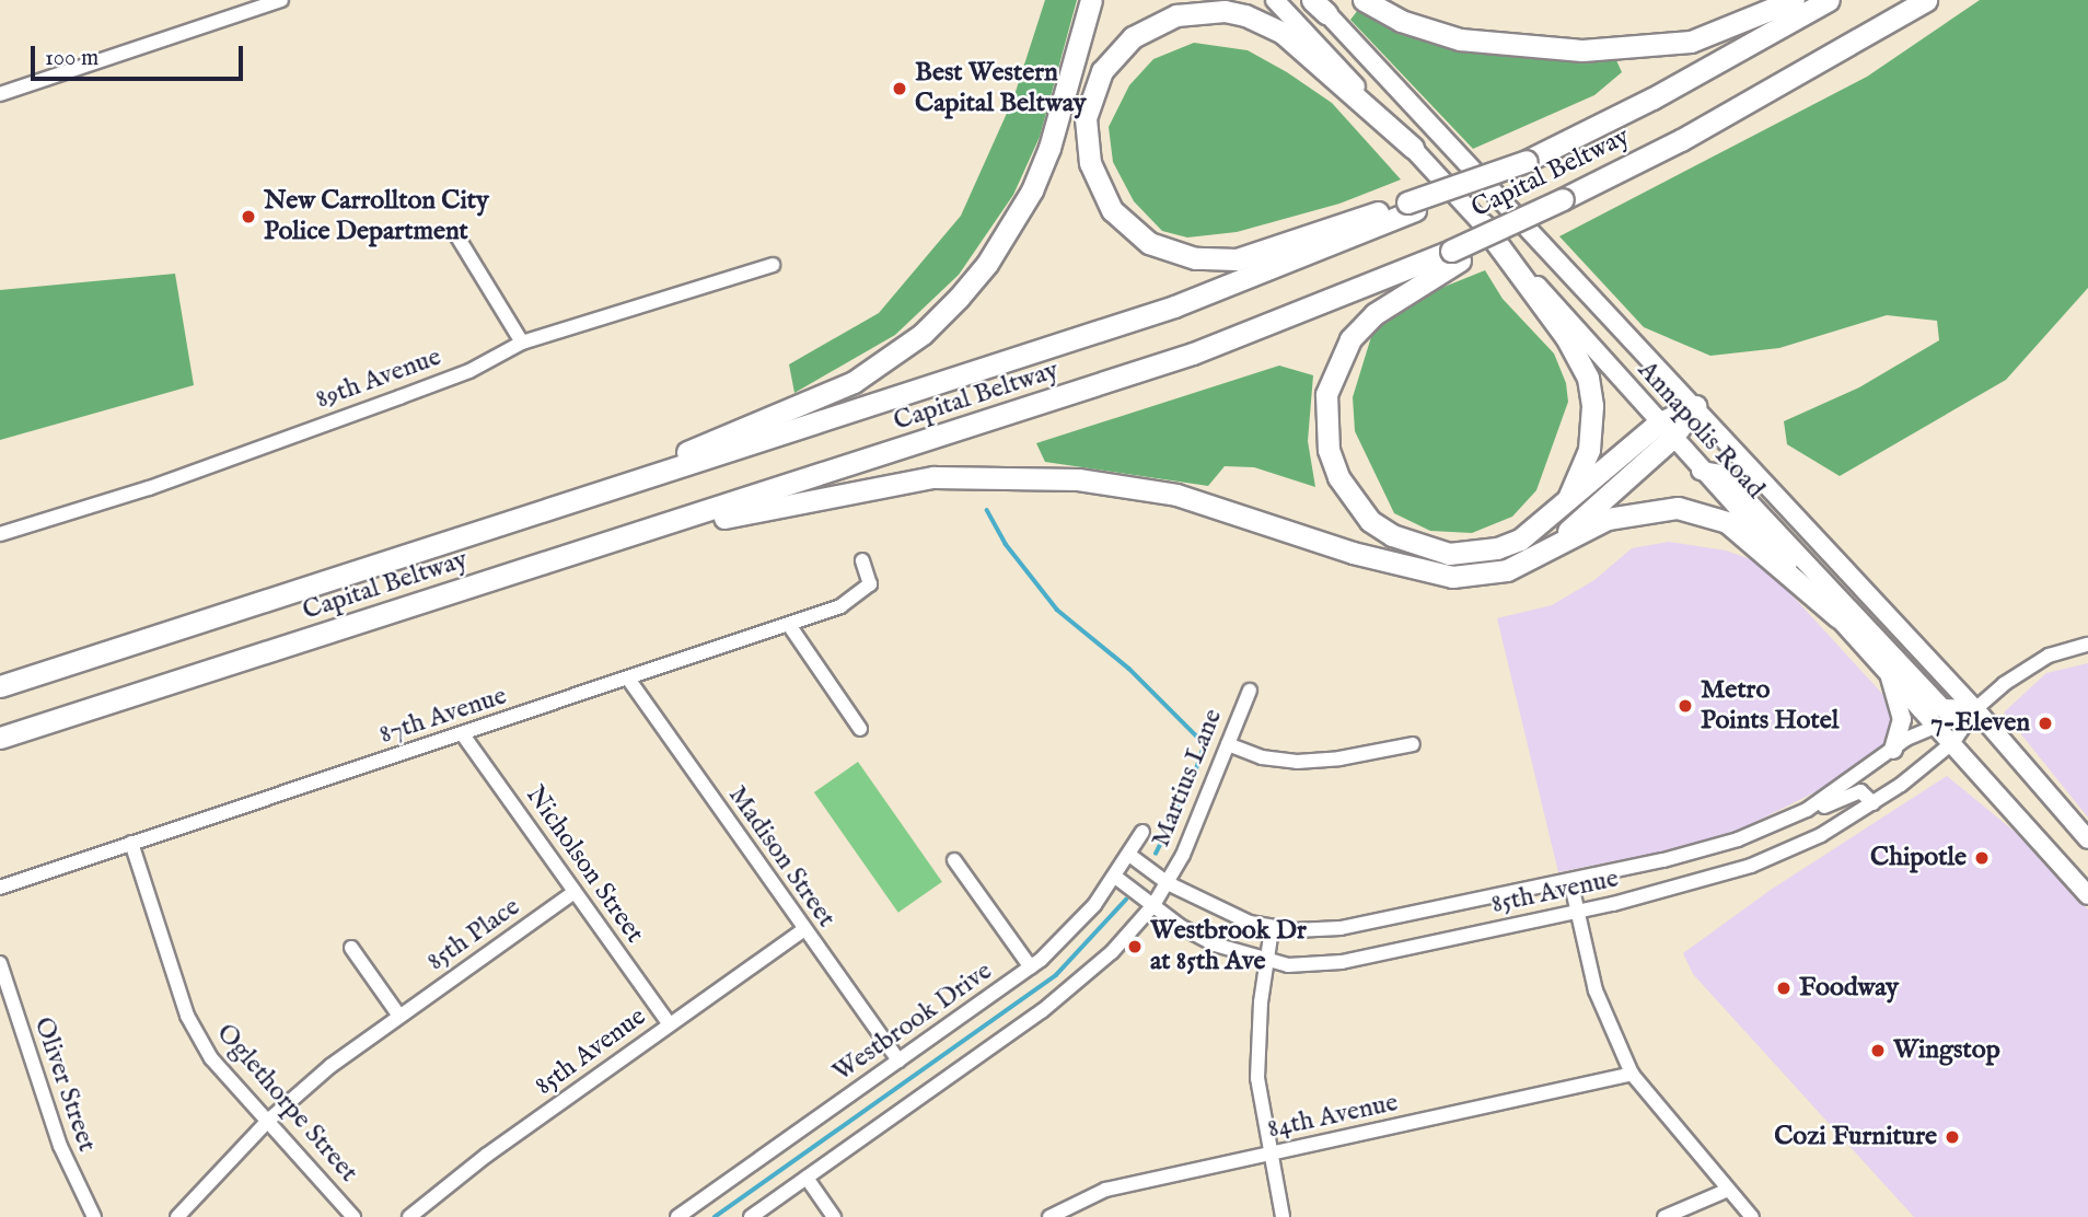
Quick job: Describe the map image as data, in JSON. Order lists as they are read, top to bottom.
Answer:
{
  "streets": {
    "highway": ["Capital Beltway"],
    "main road": ["Annapolis Road"],
    "street": [
      "89th Avenue",
      "87th Avenue",
      "Martius Lane",
      "Madison Street",
      "Nicholson Street",
      "85th Avenue",
      "85th Place",
      "Westbrook Drive",
      "Oliver Street",
      "Oglethorpe Street",
      "84th Avenue"
    ]
  },
  "crossings": [
    ["Annapolis Road", "85th Avenue"],
    ["87th Avenue", "Madison Street"],
    ["87th Avenue", "Nicholson Street"],
    ["87th Avenue", "Oglethorpe Street"],
    ["Martius Lane", "85th Avenue"],
    ["Madison Street", "85th Avenue"],
    ["Madison Street", "Westbrook Drive"],
    ["Nicholson Street", "85th Avenue"],
    ["Nicholson Street", "85th Place"],
    ["85th Avenue", "Westbrook Drive"],
    ["85th Place", "Oglethorpe Street"]
  ],
  "places": [
    "Best Western Capital Beltway",
    "New Carrollton City Police Department",
    "Metro Points Hotel",
    "7-Eleven",
    "Chipotle",
    "Westbrook Dr at 85th Ave",
    "Foodway",
    "Wingstop",
    "Cozi Furniture"
  ],
  "scale_bar": "100 m"
}
